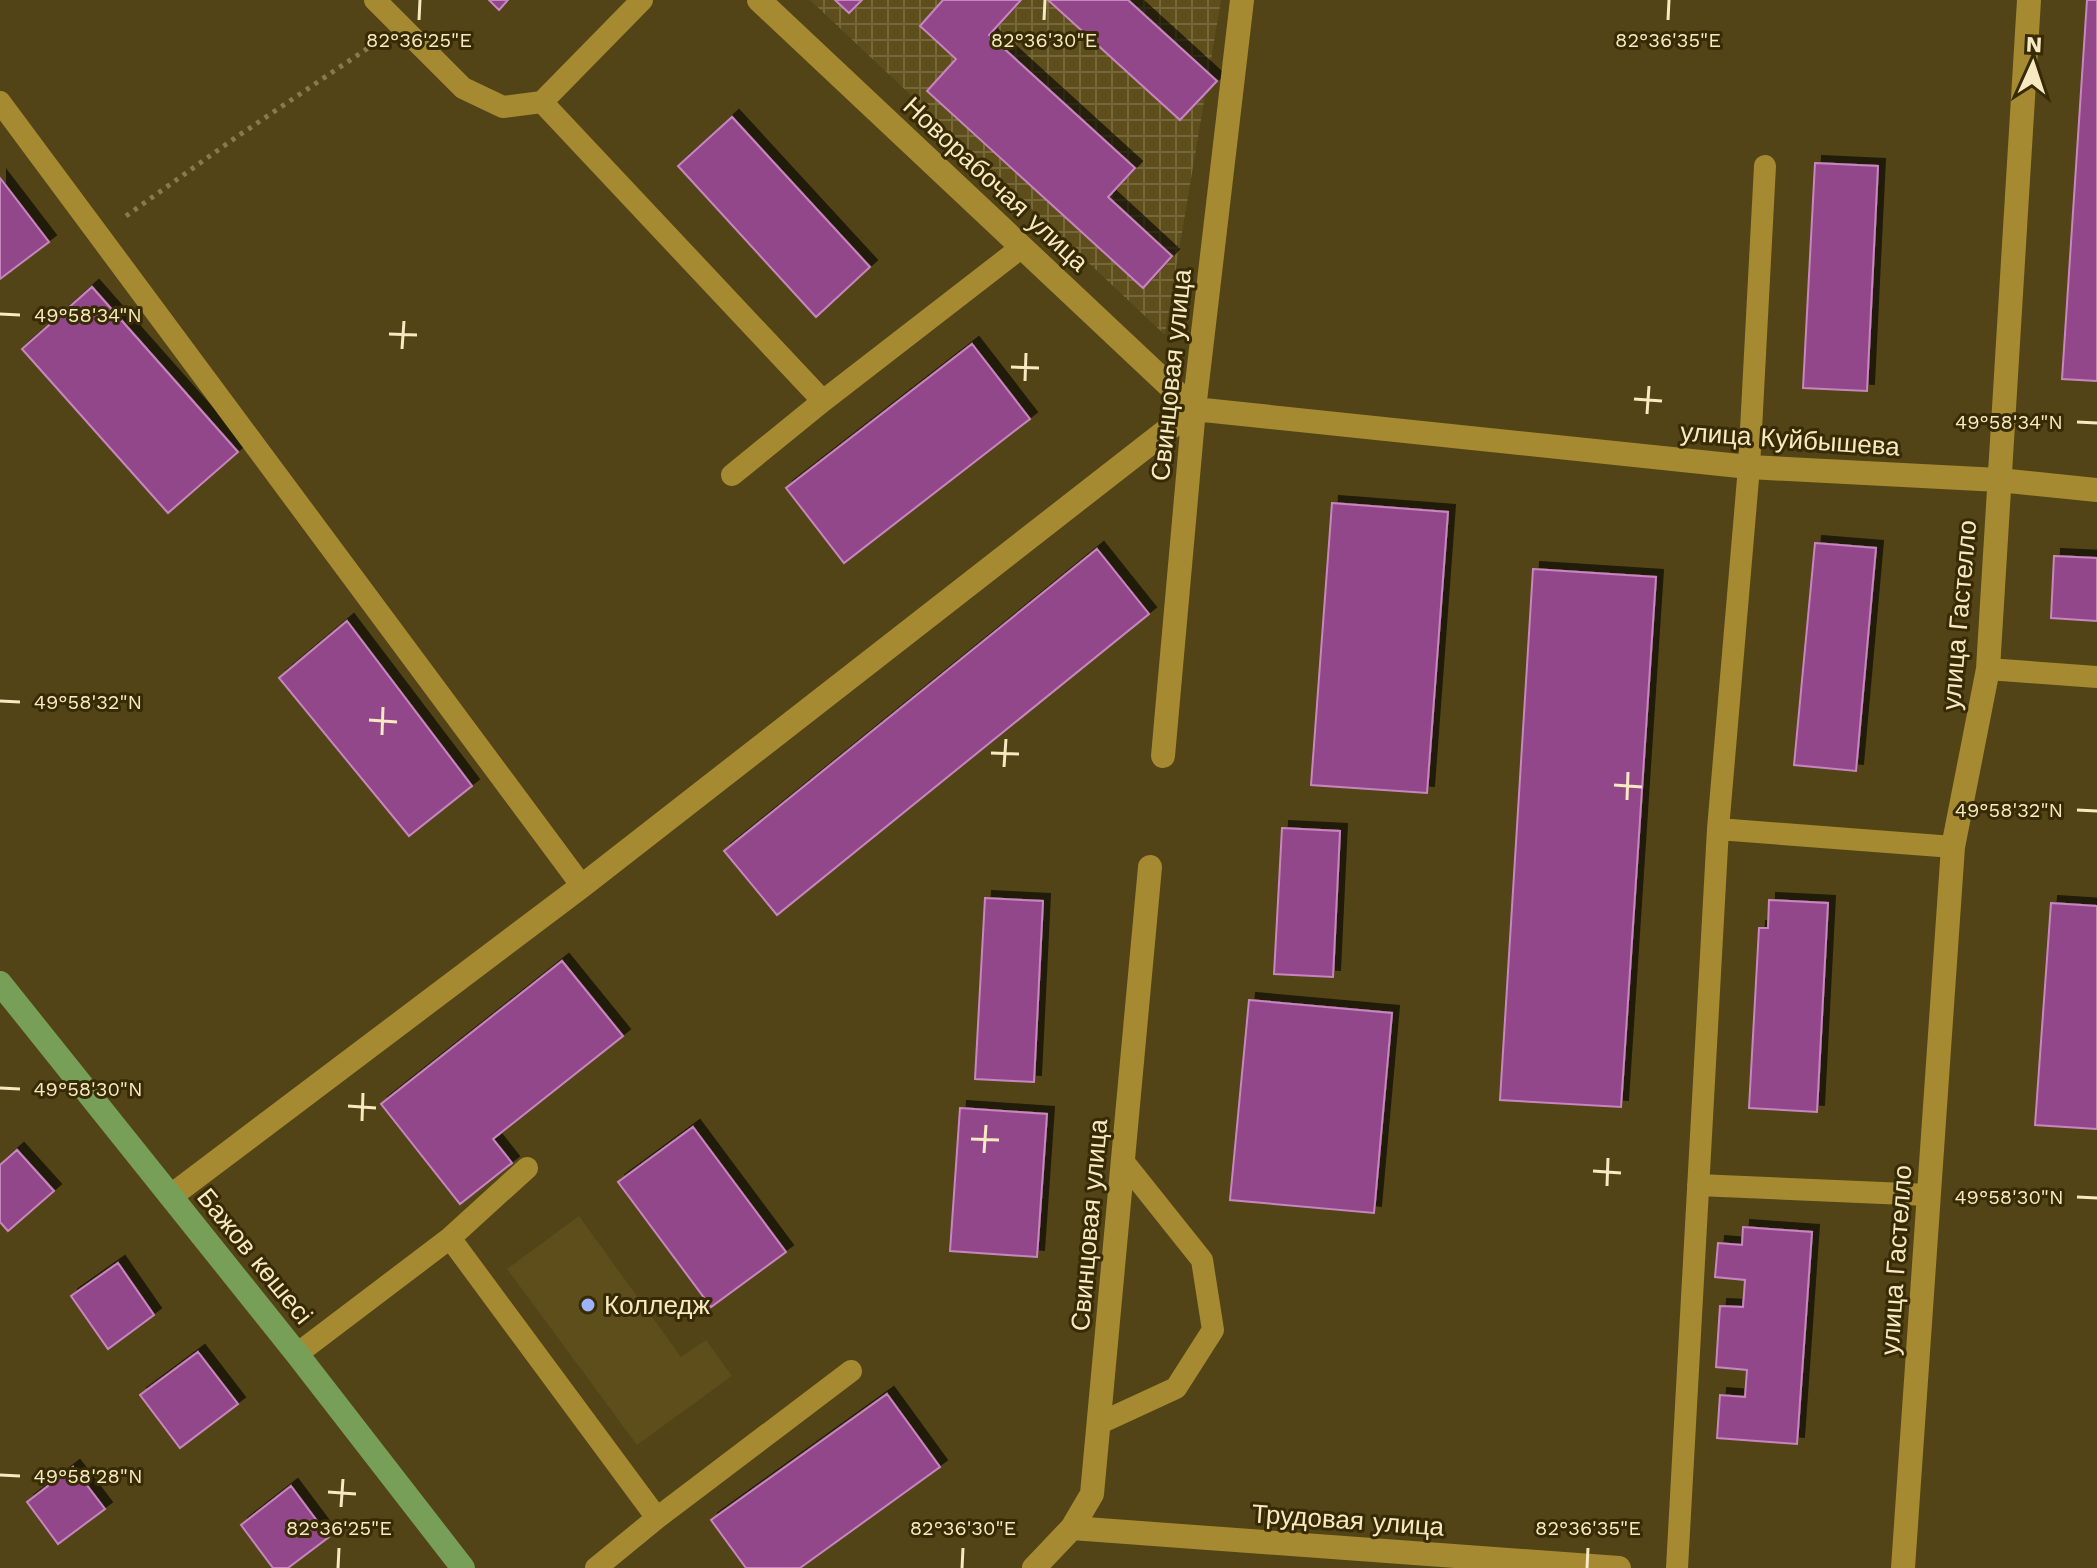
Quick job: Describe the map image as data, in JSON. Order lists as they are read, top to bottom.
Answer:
{
  "streets": {
    "main road": ["Бажов көшесі"],
    "street": [
      "Новорабочая улица",
      "Свинцовая улица",
      "улица Куйбышева",
      "улица Гастелло",
      "Трудовая улица"
    ]
  },
  "crossings": [
    ["Новорабочая улица", "Свинцовая улица"],
    ["Новорабочая улица", "улица Куйбышева"],
    ["Свинцовая улица", "улица Куйбышева"],
    ["Свинцовая улица", "Трудовая улица"],
    ["улица Куйбышева", "улица Гастелло"]
  ],
  "places": ["Колледж"],
  "north": "top",
  "coordinates": [
    "82°36'25\"E",
    "82°36'30\"E",
    "82°36'35\"E",
    "49°58'34\"N",
    "49°58'32\"N",
    "49°58'30\"N",
    "49°58'28\"N"
  ]
}
